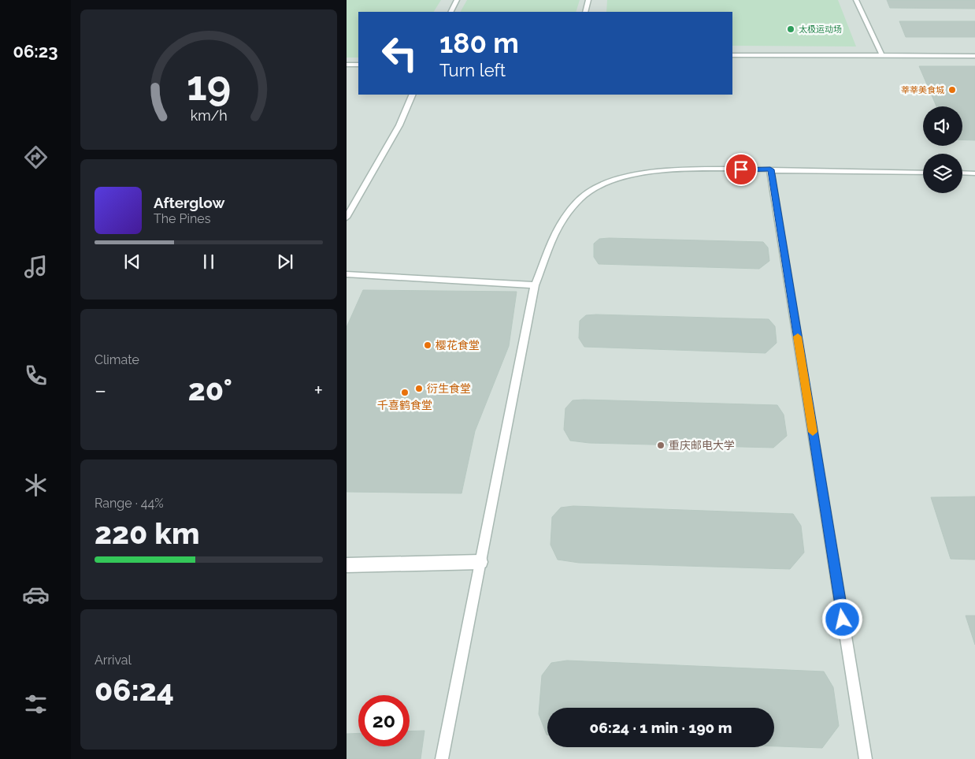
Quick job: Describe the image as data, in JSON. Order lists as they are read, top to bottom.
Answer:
{
  "places": [
    "太极运动场",
    "莘莘美食城",
    "樱花食堂",
    "衍生食堂",
    "千喜鹤食堂",
    "重庆邮电大学"
  ],
  "page": {
    "tabs": "06:23",
    "turn": ["180 m", "Turn left"],
    "song": ["Afterglow", "The Pines"],
    "tile": [
      "Climate",
      ["Range · 44%", "220 km"],
      ["Arrival", "06:24"]
    ],
    "heat": ["−", "20°", "+"],
    "limit": "20",
    "trip": "06:24 · 1 min · 190 m",
    "gauge": ["19", "km/h"]
  }
}
